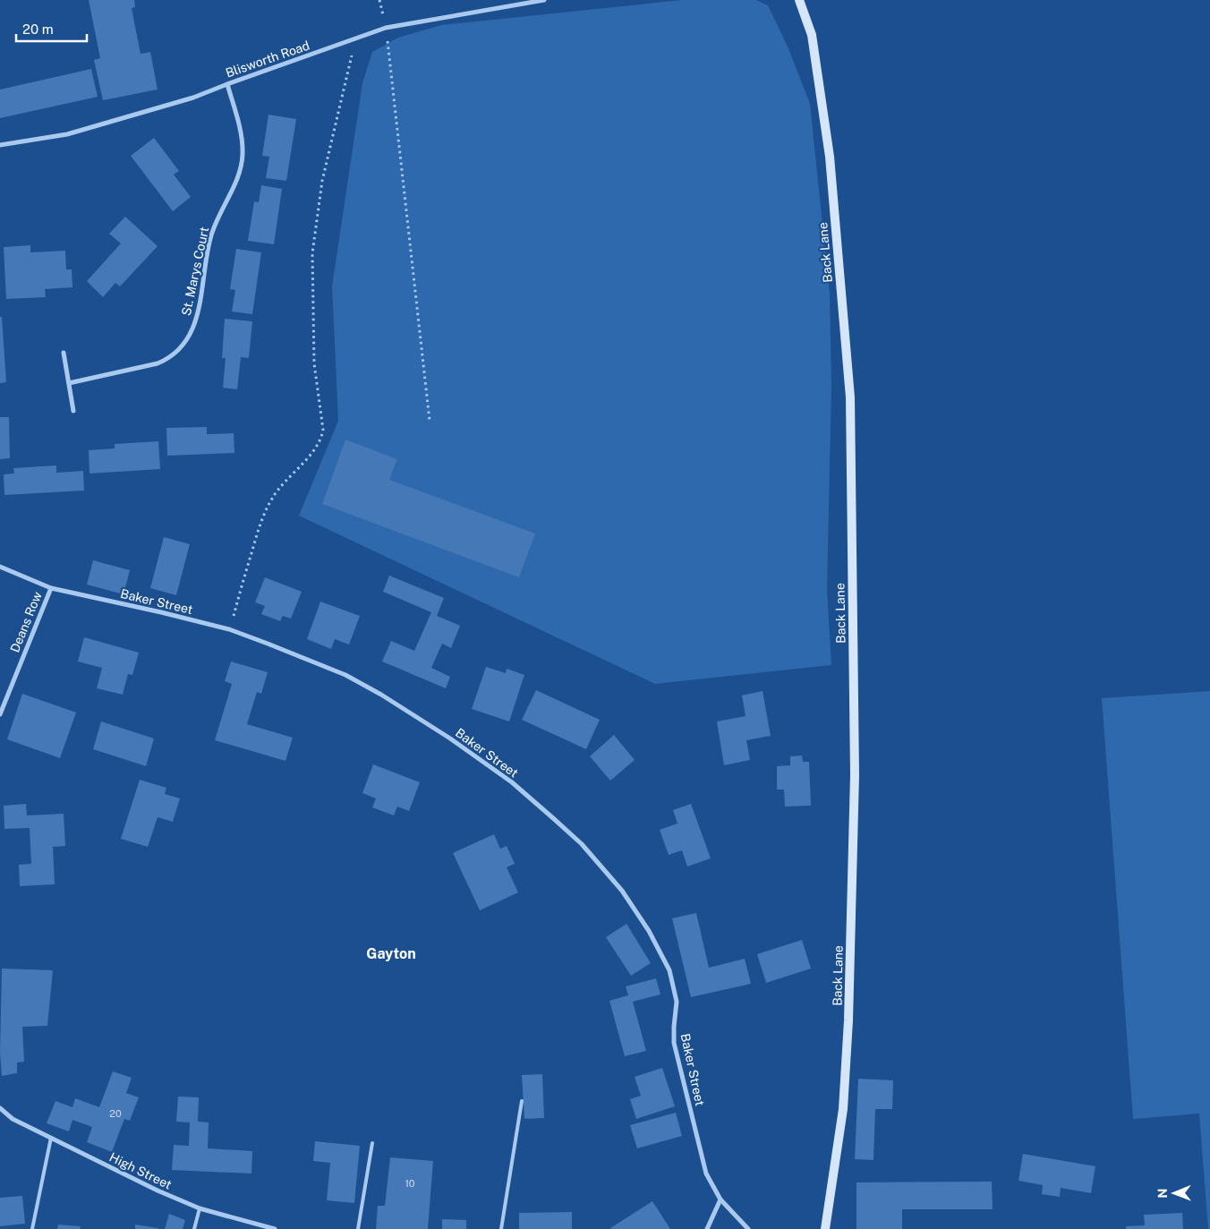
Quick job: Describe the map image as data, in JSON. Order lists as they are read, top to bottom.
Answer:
{
  "streets": {
    "street": [
      "Blisworth Road",
      "Back Lane",
      "St. Marys Court",
      "Baker Street",
      "Deans Row",
      "High Street"
    ]
  },
  "crossings": [
    ["Blisworth Road", "St. Marys Court"],
    ["Baker Street", "Deans Row"]
  ],
  "districts": ["Gayton"],
  "house_numbers": ["20", "10"],
  "scale_bar": "20 m",
  "north": "left"
}
